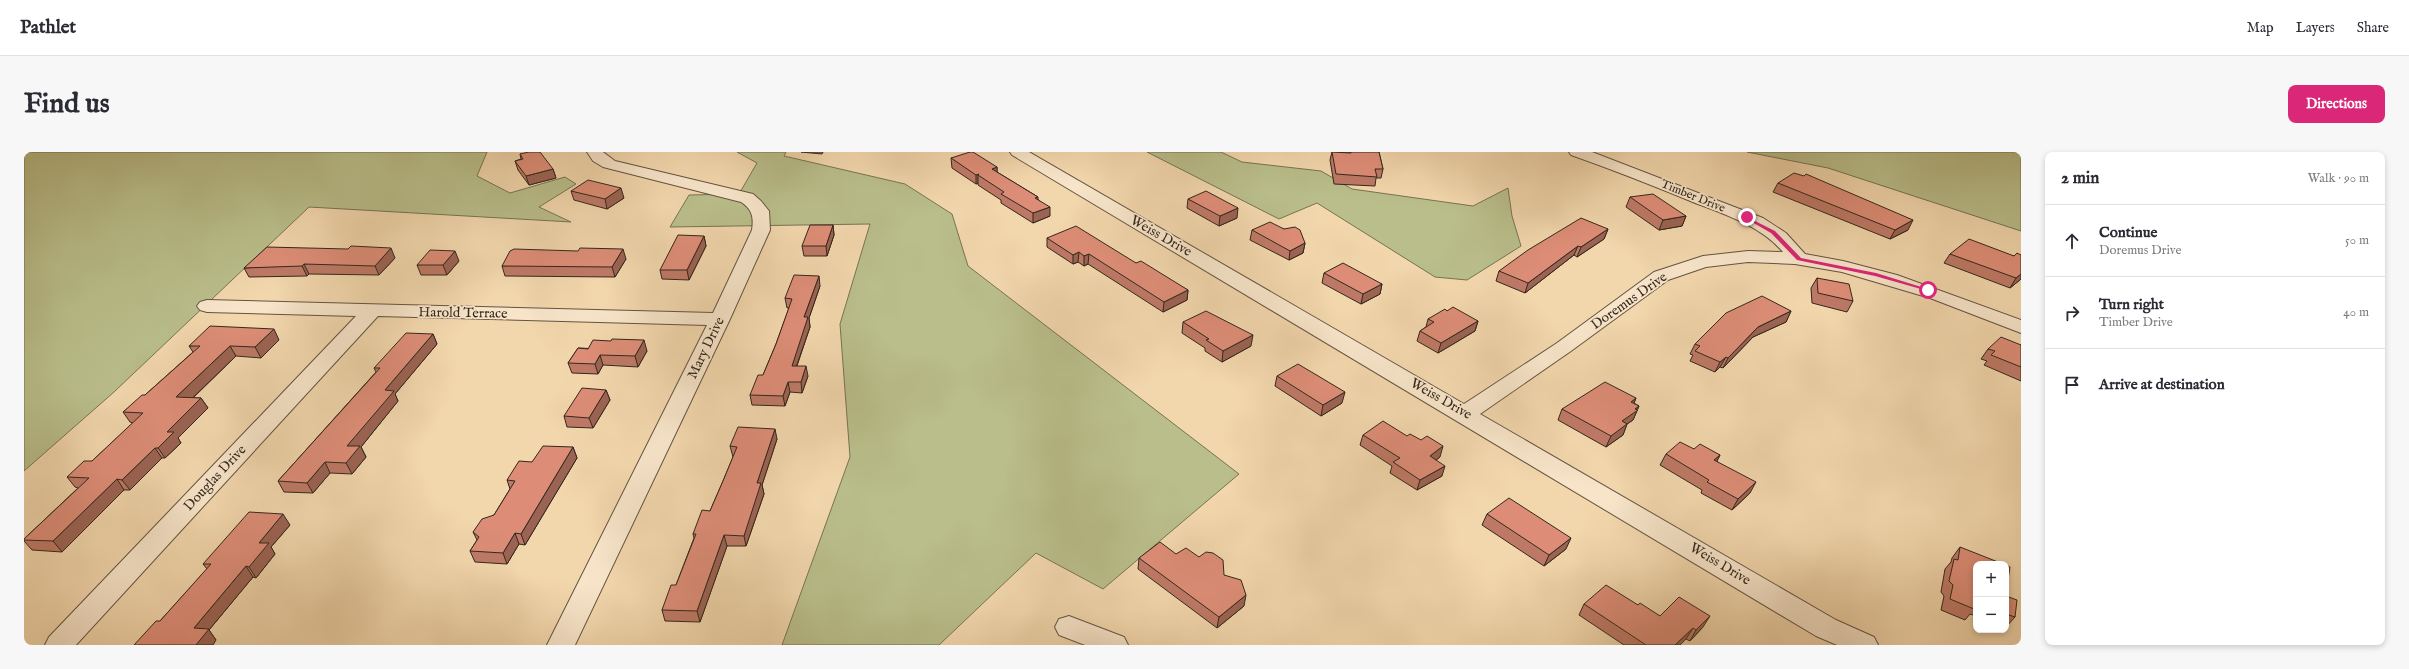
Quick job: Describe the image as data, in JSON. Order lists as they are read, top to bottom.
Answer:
{
  "streets": {
    "street": [
      "Timber Drive",
      "Weiss Drive",
      "Doremus Drive",
      "Harold Terrace",
      "Mary Drive",
      "Douglas Drive"
    ]
  },
  "crossings": [
    ["Timber Drive", "Doremus Drive"],
    ["Weiss Drive", "Doremus Drive"],
    ["Harold Terrace", "Mary Drive"],
    ["Harold Terrace", "Douglas Drive"]
  ],
  "page": {
    "header": "Pathlet",
    "nav": ["Map", "Layers", "Share"],
    "buttons": "Directions",
    "title": "Find us",
    "heading": ["2 min", "Walk · 90 m"],
    "list": [
      ["Continue", "Doremus Drive", "50 m"],
      ["Turn right", "Timber Drive", "40 m"],
      "Arrive at destination"
    ],
    "map_buttons": ["+", "−"]
  }
}
